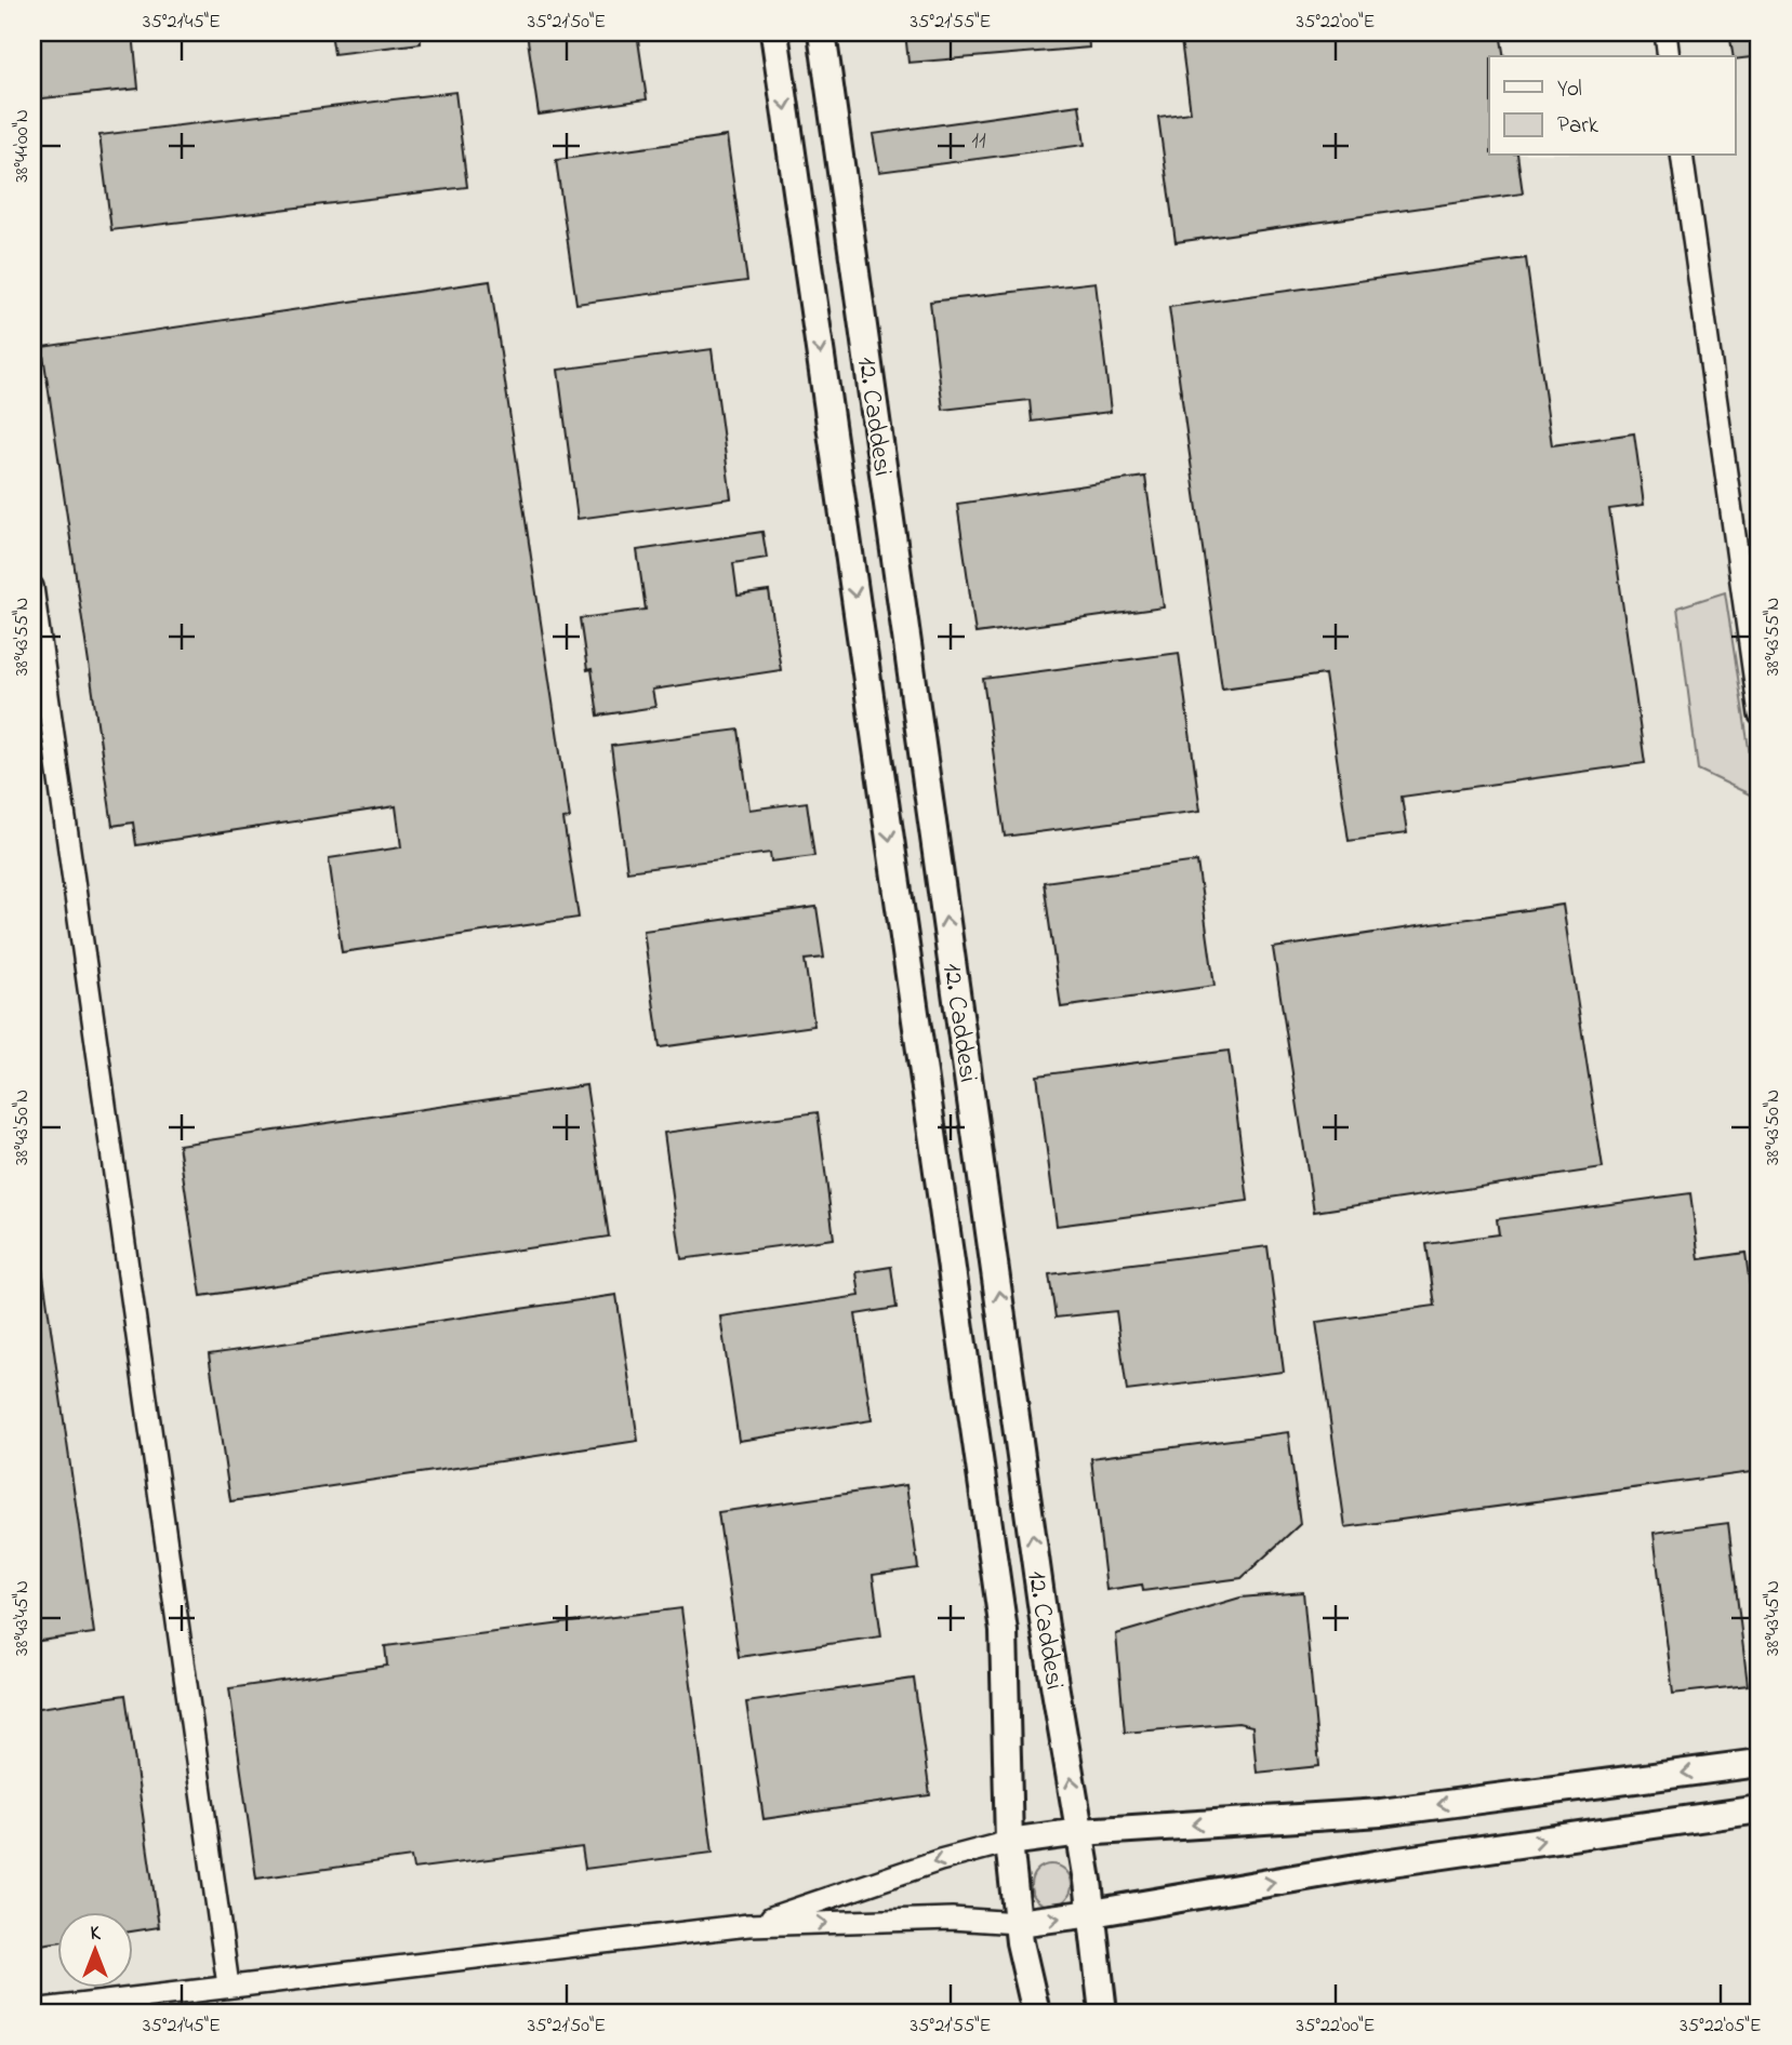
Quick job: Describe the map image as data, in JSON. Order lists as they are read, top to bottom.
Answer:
{
  "streets": {
    "street": ["12. Caddesi"]
  },
  "house_numbers": ["11"],
  "legend": ["Yol", "Park"],
  "north": "top",
  "coordinates": [
    "35°21'45\"E",
    "35°21'50\"E",
    "35°21'55\"E",
    "35°22'00\"E",
    "38°44'00\"N",
    "38°43'55\"N",
    "38°43'50\"N",
    "38°43'45\"N",
    "35°22'05\"E"
  ]
}
